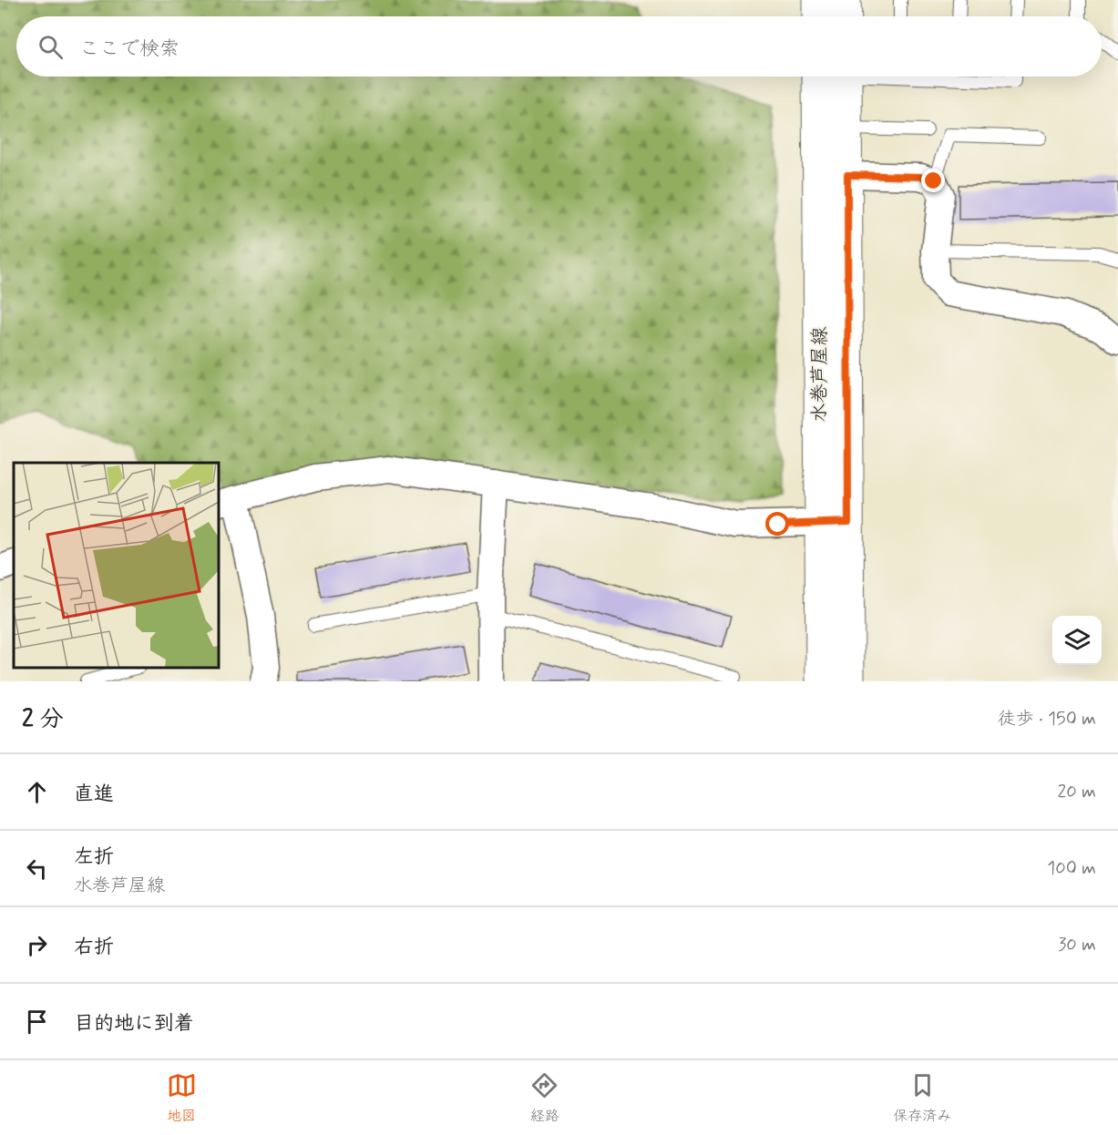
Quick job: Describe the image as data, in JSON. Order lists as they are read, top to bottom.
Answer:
{
  "streets": {
    "main road": ["水巻芦屋線"]
  },
  "page": {
    "search": "ここで検索",
    "heading": ["2 分", "徒歩 · 150 m"],
    "list": [
      ["直進", "20 m"],
      ["左折", "水巻芦屋線", "100 m"],
      ["右折", "30 m"],
      "目的地に到着"
    ],
    "nav": ["地図", "経路", "保存済み"]
  }
}
